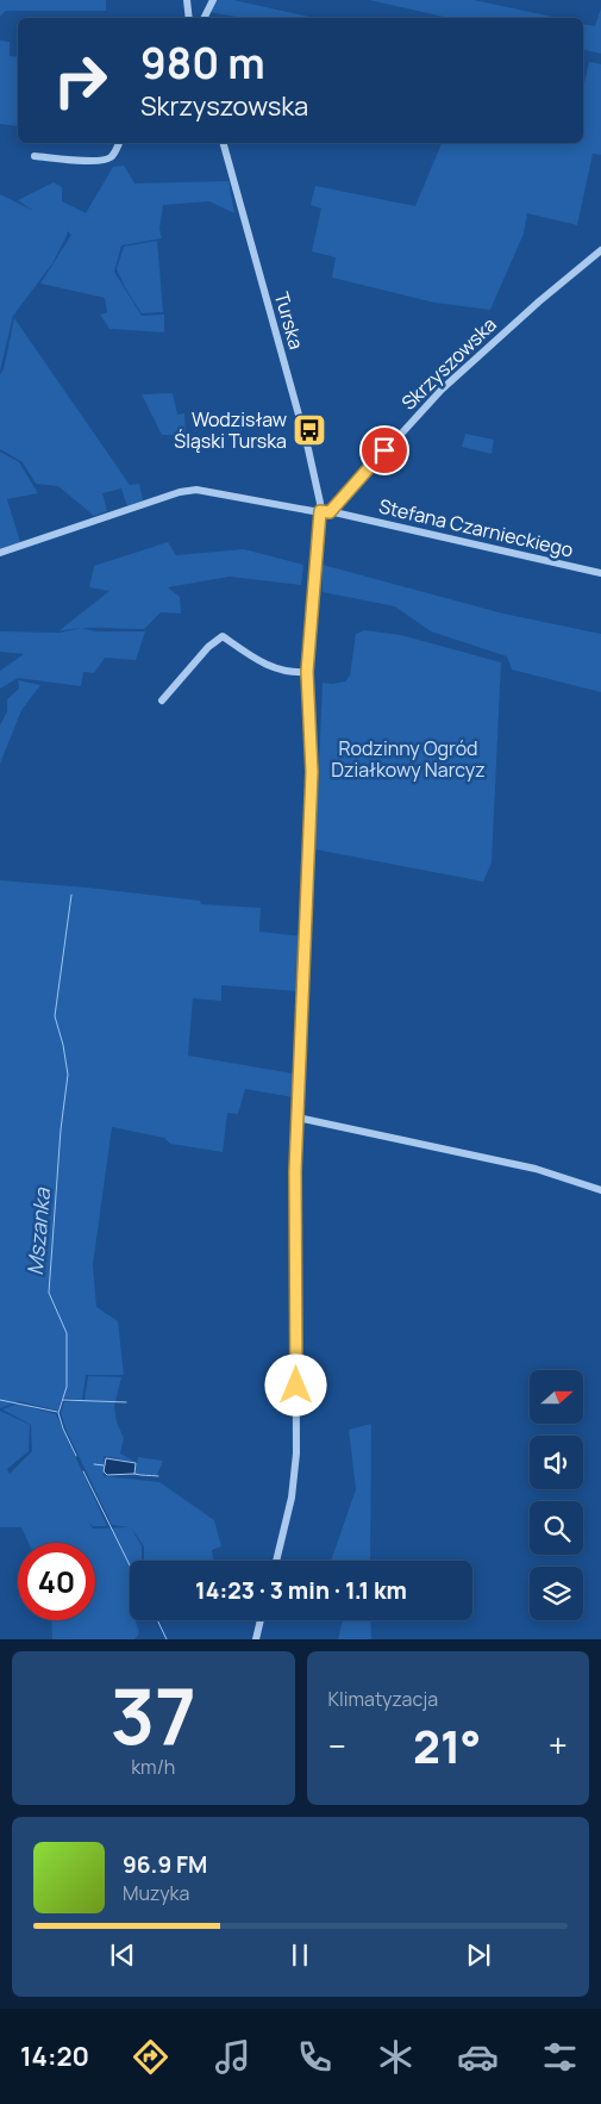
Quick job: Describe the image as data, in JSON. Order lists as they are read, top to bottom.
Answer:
{
  "streets": {
    "street": ["Turska", "Skrzyszowska", "Stefana Czarnieckiego"]
  },
  "crossings": [
    ["Turska", "Stefana Czarnieckiego"],
    ["Skrzyszowska", "Stefana Czarnieckiego"]
  ],
  "water": ["Mszanka"],
  "parks": ["Rodzinny Ogród Działkowy Narcyz"],
  "places": {
    "bus stop": ["Wodzisław Śląski Turska"]
  },
  "north": "right",
  "page": {
    "turn": ["980 m", "Skrzyszowska"],
    "limit": "40",
    "trip": "14:23 · 3 min · 1.1 km",
    "tile": [
      ["37", "km/h"],
      "Klimatyzacja"
    ],
    "heat": ["−", "21°", "+"],
    "song": ["96.9 FM", "Muzyka"],
    "tabs": "14:20"
  }
}
